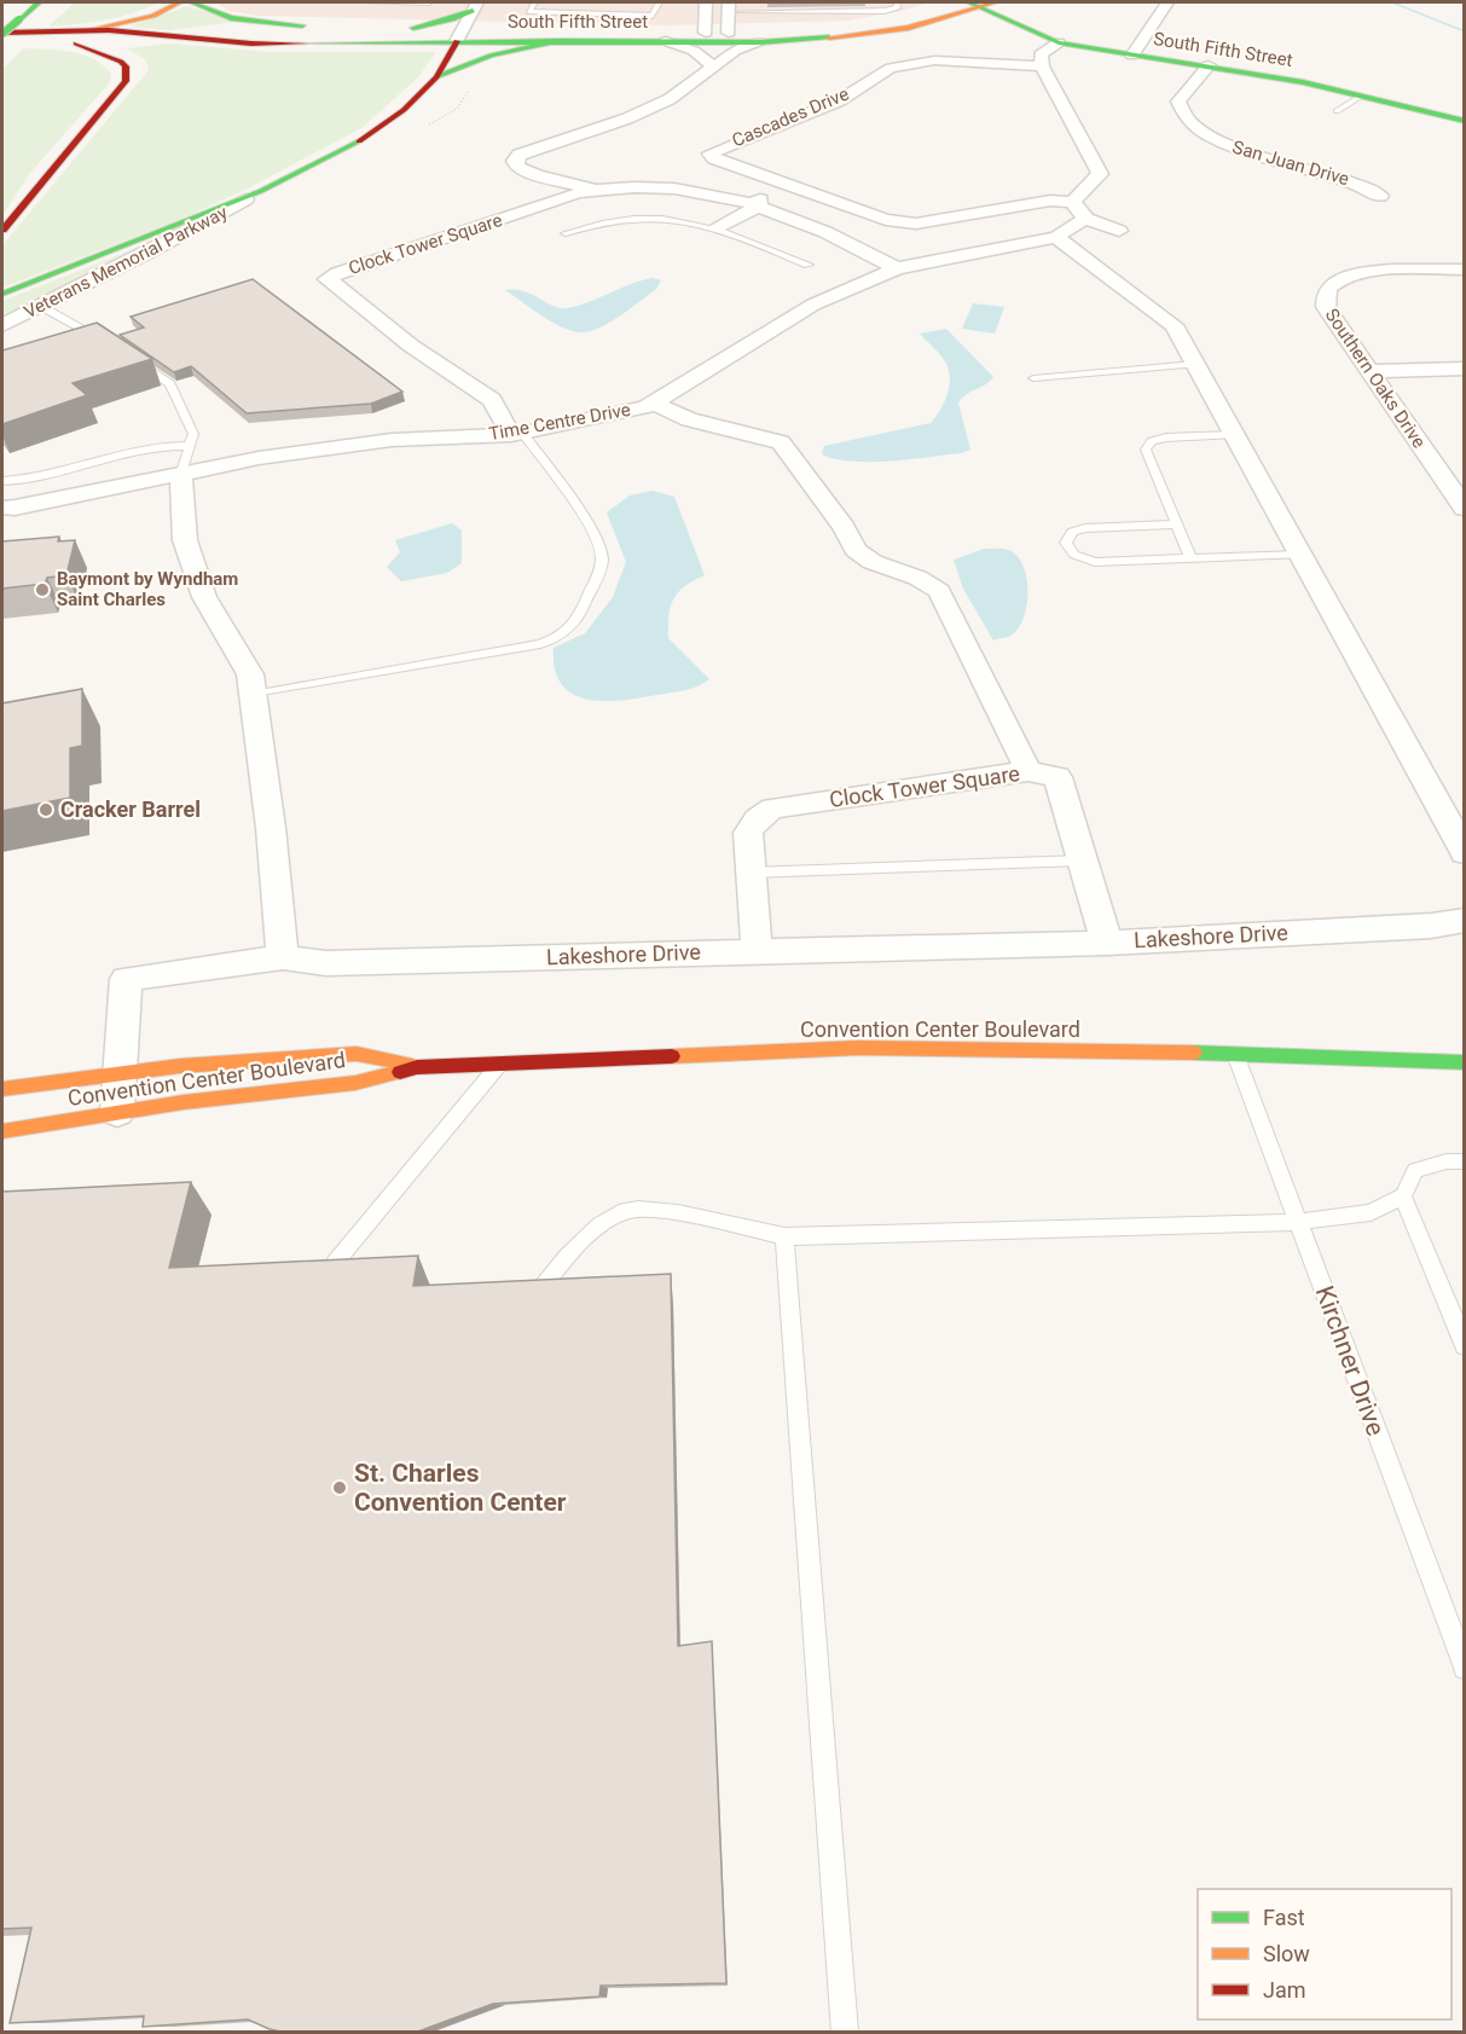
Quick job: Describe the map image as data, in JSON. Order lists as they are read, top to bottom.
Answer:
{
  "streets": {
    "main road": ["South Fifth Street", "Convention Center Boulevard"],
    "street": [
      "Cascades Drive",
      "San Juan Drive",
      "Clock Tower Square",
      "Veterans Memorial Parkway",
      "Southern Oaks Drive",
      "Time Centre Drive",
      "Lakeshore Drive"
    ],
    "lane": ["Kirchner Drive"]
  },
  "crossings": [
    ["South Fifth Street", "San Juan Drive"],
    ["Clock Tower Square", "Time Centre Drive"],
    ["Clock Tower Square", "Lakeshore Drive"],
    ["Lakeshore Drive", "Convention Center Boulevard"],
    ["Convention Center Boulevard", "Kirchner Drive"]
  ],
  "places": ["Baymont by Wyndham Saint Charles", "Cracker Barrel", "St. Charles Convention Center"],
  "legend": ["Fast", "Slow", "Jam"]
}
